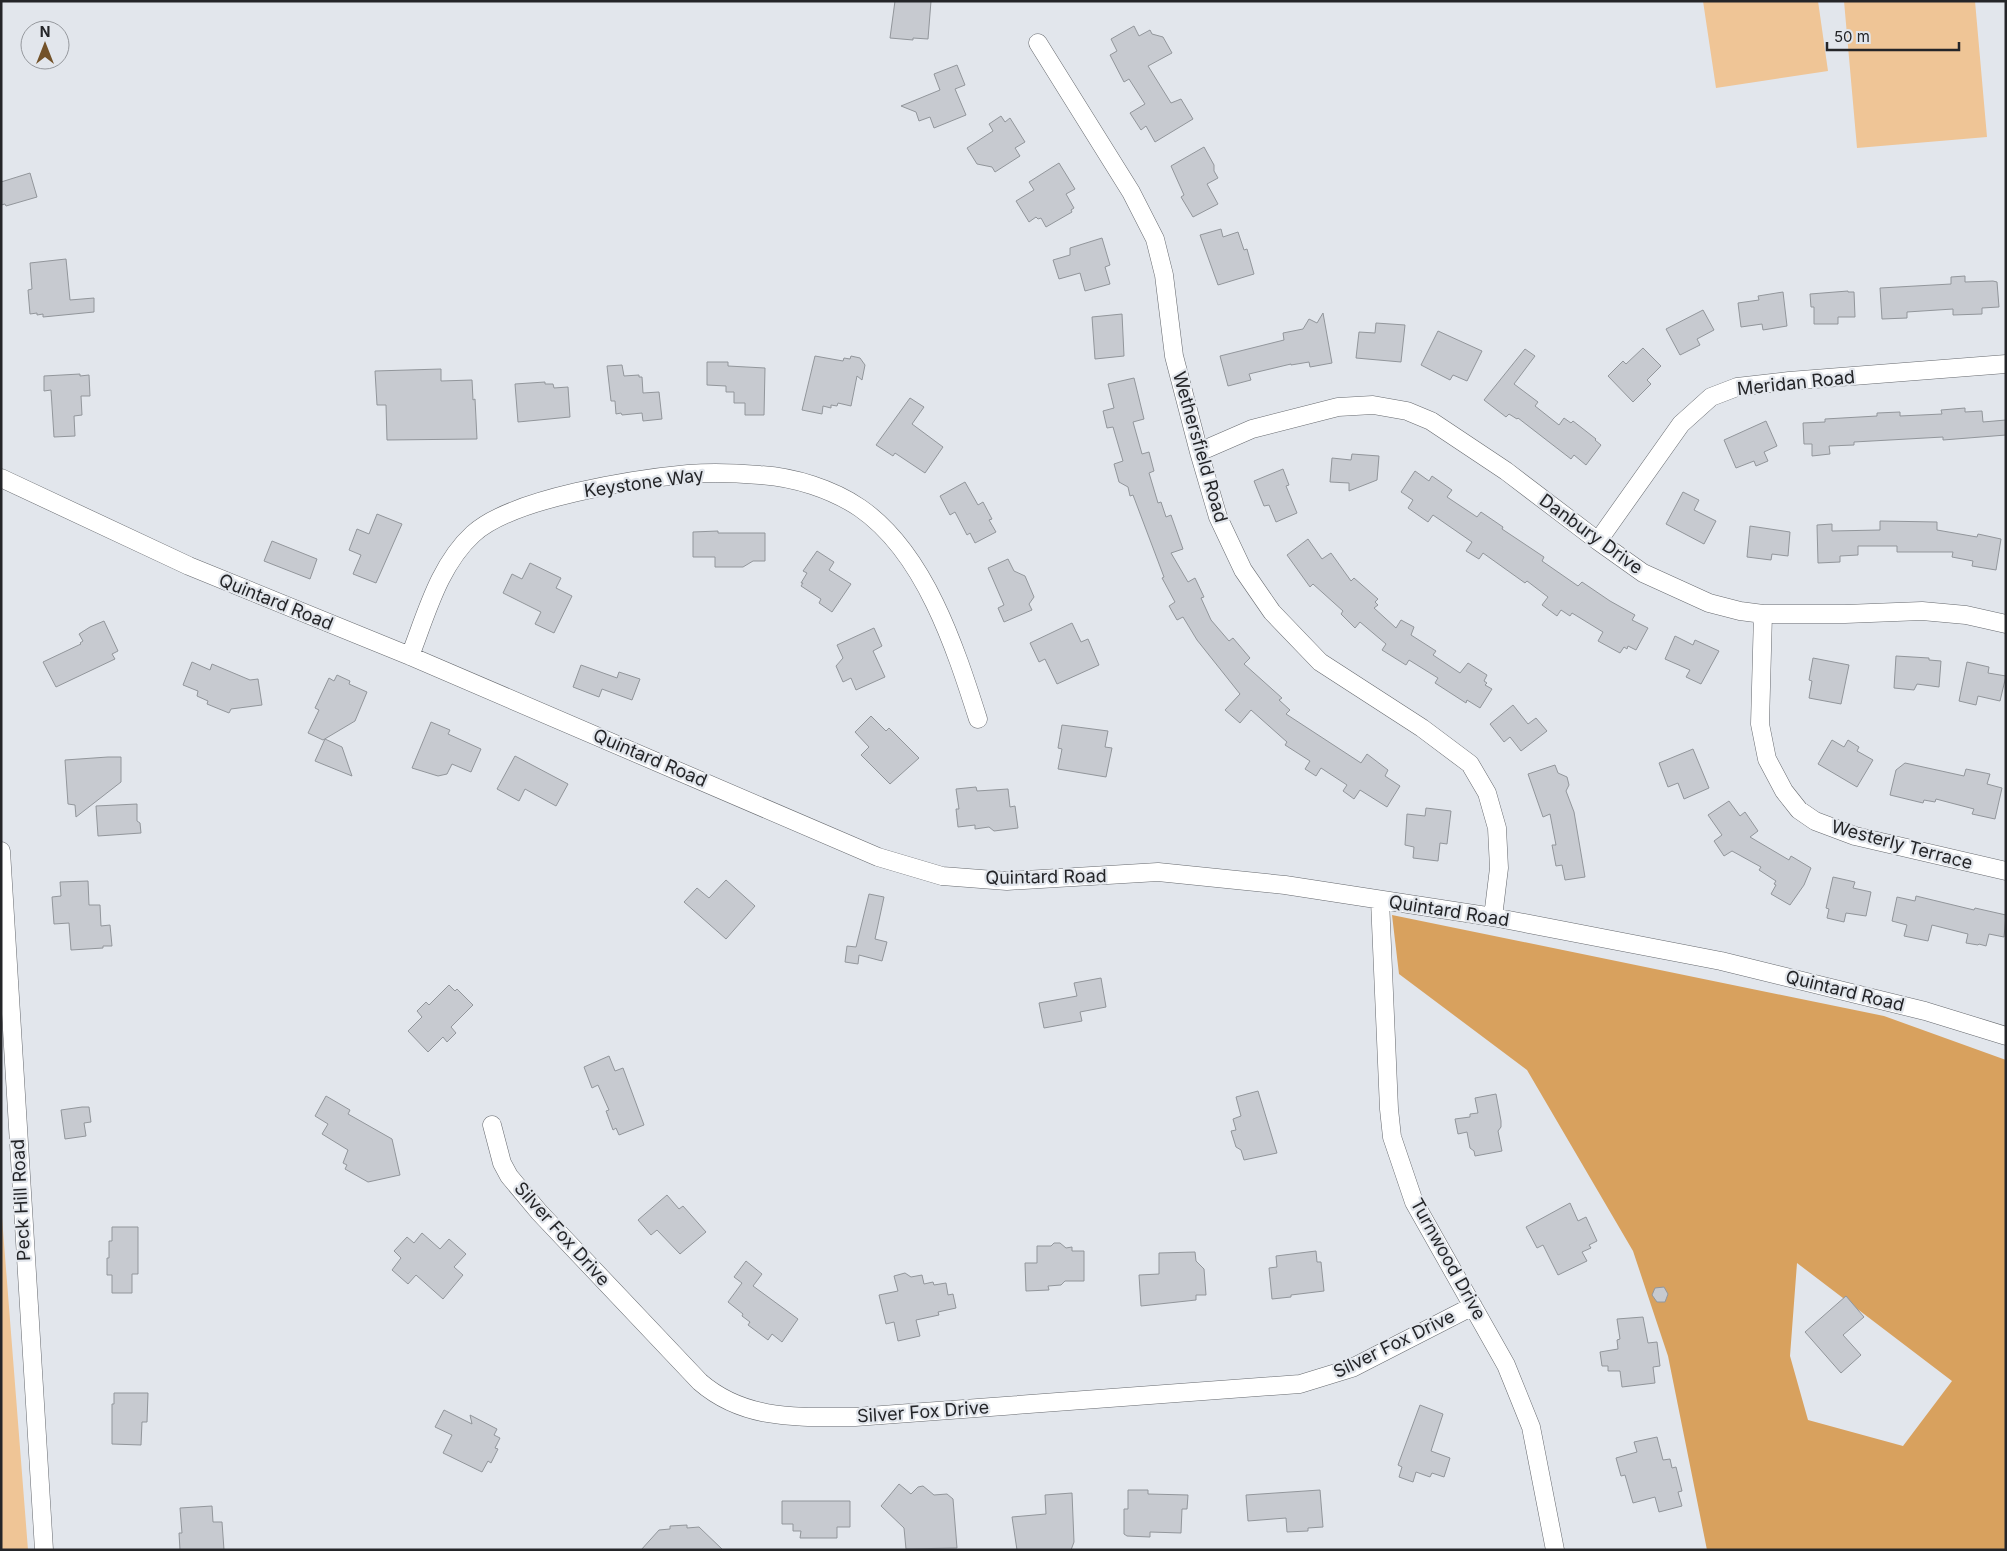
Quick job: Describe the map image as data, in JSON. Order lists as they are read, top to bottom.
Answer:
{
  "streets": {
    "street": [
      "Meridan Road",
      "Wethersfield Road",
      "Keystone Way",
      "Danbury Drive",
      "Quintard Road",
      "Westerly Terrace",
      "Peck Hill Road",
      "Silver Fox Drive",
      "Turnwood Drive"
    ]
  },
  "crossings": [
    ["Meridan Road", "Danbury Drive"],
    ["Wethersfield Road", "Danbury Drive"],
    ["Wethersfield Road", "Quintard Road"],
    ["Keystone Way", "Quintard Road"],
    ["Danbury Drive", "Westerly Terrace"],
    ["Quintard Road", "Turnwood Drive"],
    ["Silver Fox Drive", "Turnwood Drive"]
  ],
  "scale_bar": "50 m",
  "north": "top"
}
